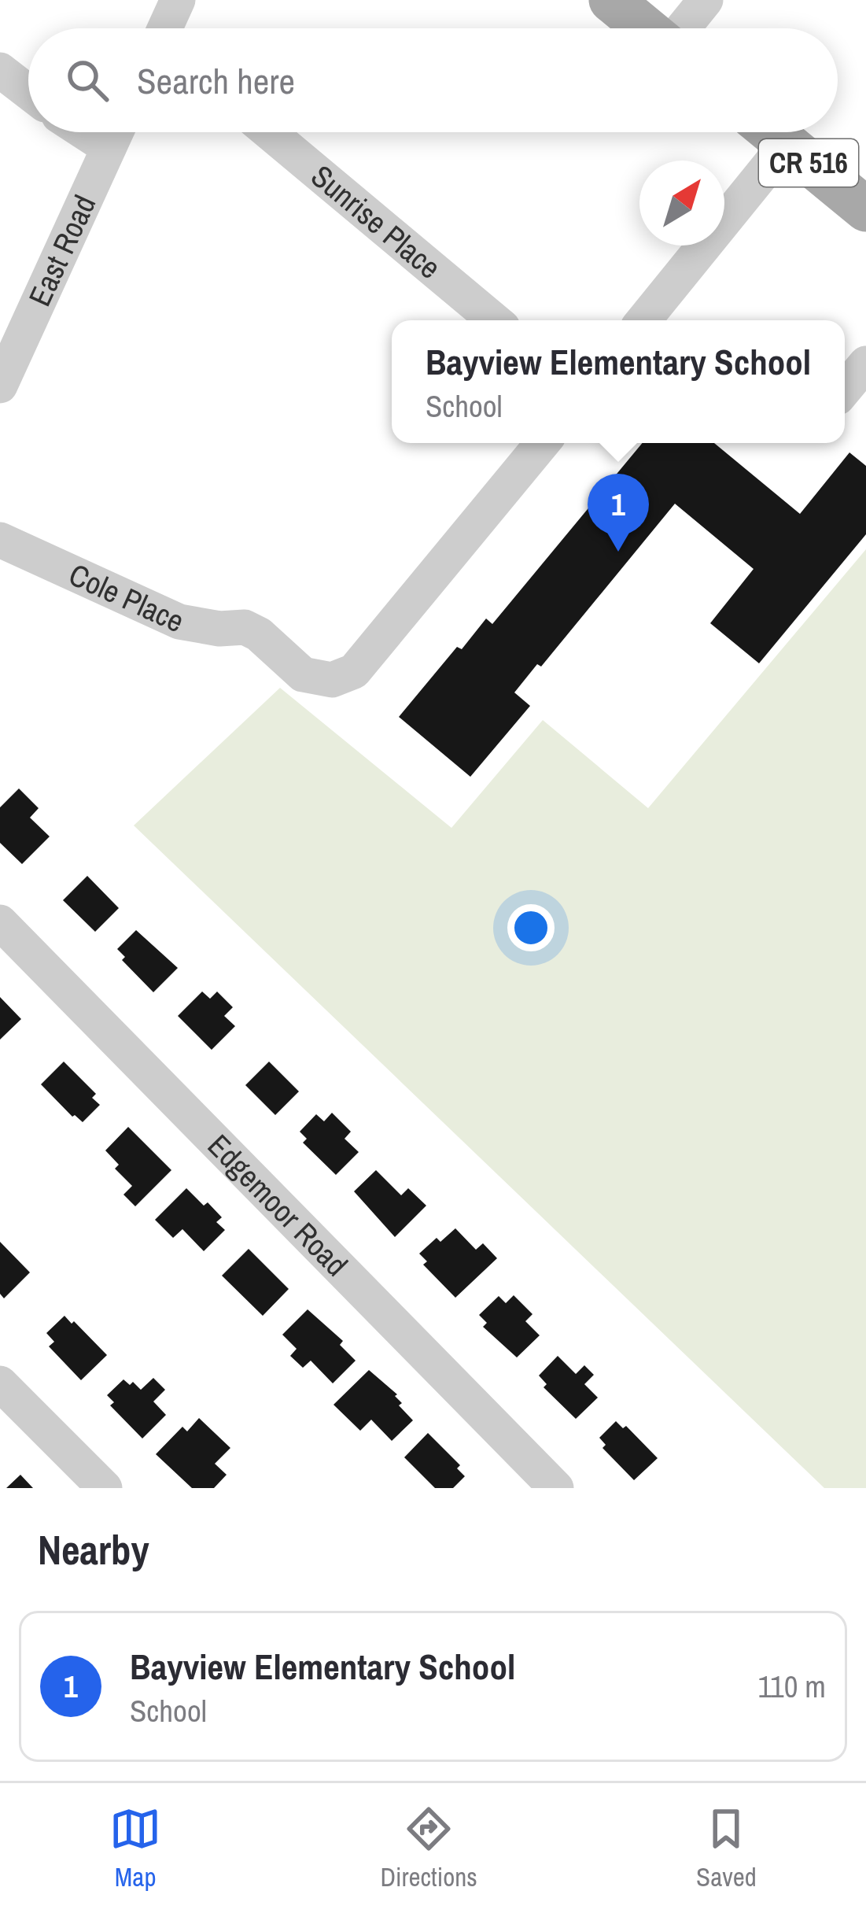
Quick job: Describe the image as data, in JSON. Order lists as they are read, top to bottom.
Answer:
{
  "streets": {
    "main road": ["CR 516"],
    "street": [
      "Sunrise Place",
      "East Road",
      "Cole Place",
      "Edgemoor Road"
    ]
  },
  "north": "top right",
  "page": {
    "search": "Search here",
    "popup": ["Bayview Elementary School", "School"],
    "pins": "1",
    "heading": "Nearby",
    "list": [
      {
        "mark": "1",
        "name": "Bayview Elementary School",
        "note": "School",
        "value": "110 m"
      }
    ],
    "nav": ["Map", "Directions", "Saved"]
  }
}
